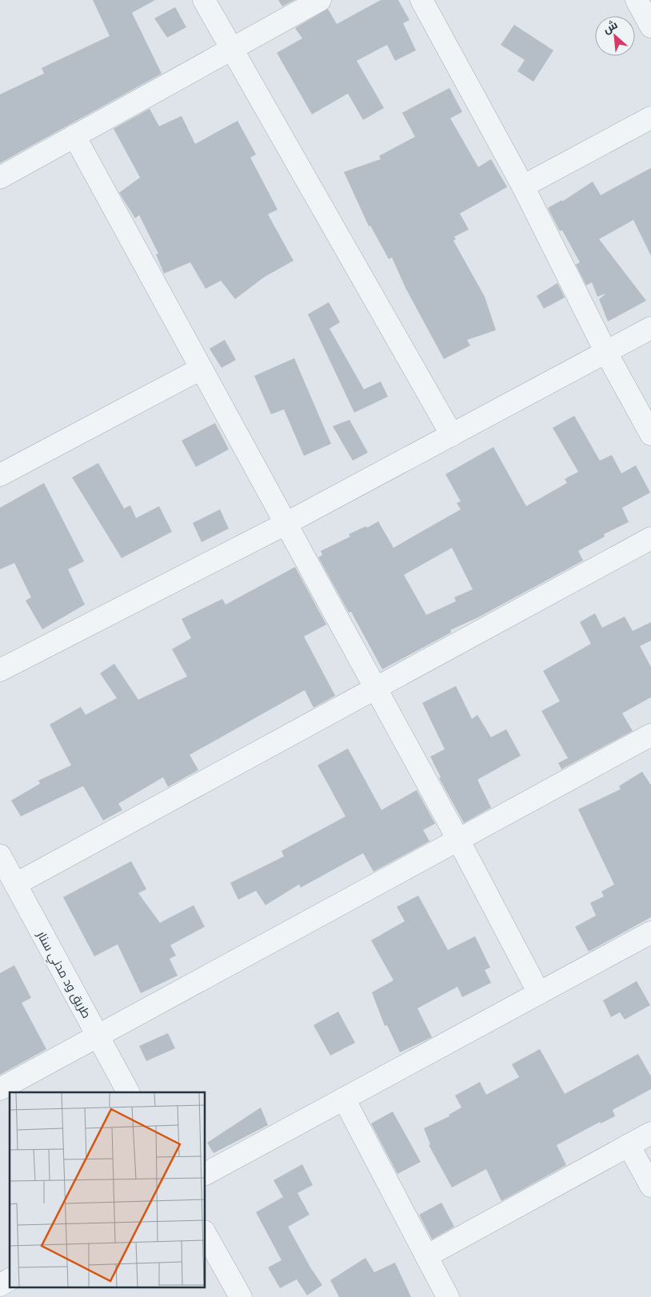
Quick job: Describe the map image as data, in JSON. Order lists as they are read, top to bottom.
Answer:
{
  "streets": {
    "street": ["طريق ود مدني سنار"]
  },
  "north": "top left"
}
